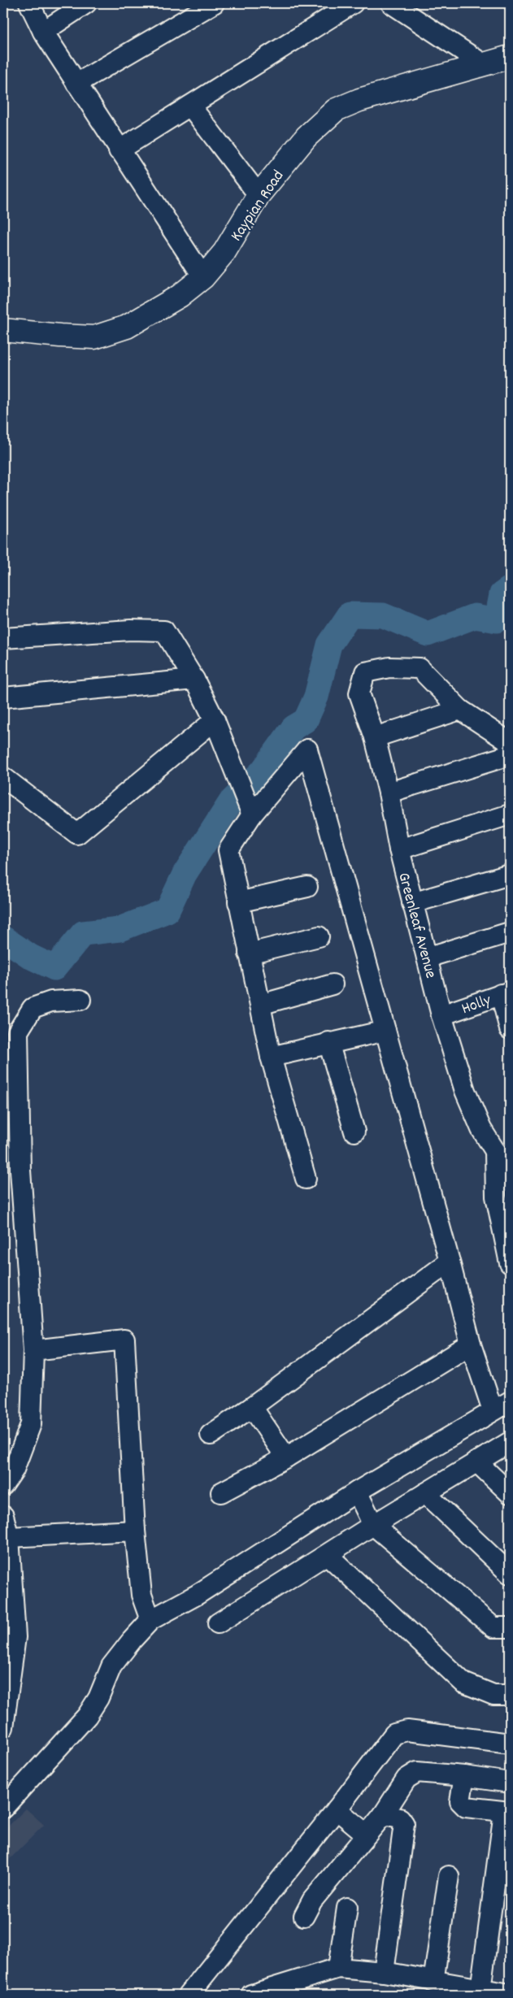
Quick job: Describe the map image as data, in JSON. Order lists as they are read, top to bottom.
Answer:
{
  "streets": {
    "main road": ["Kaypian Road"],
    "street": ["Greenleaf Avenue", "Holly"]
  },
  "crossings": [
    ["Greenleaf Avenue", "Holly"]
  ]
}
